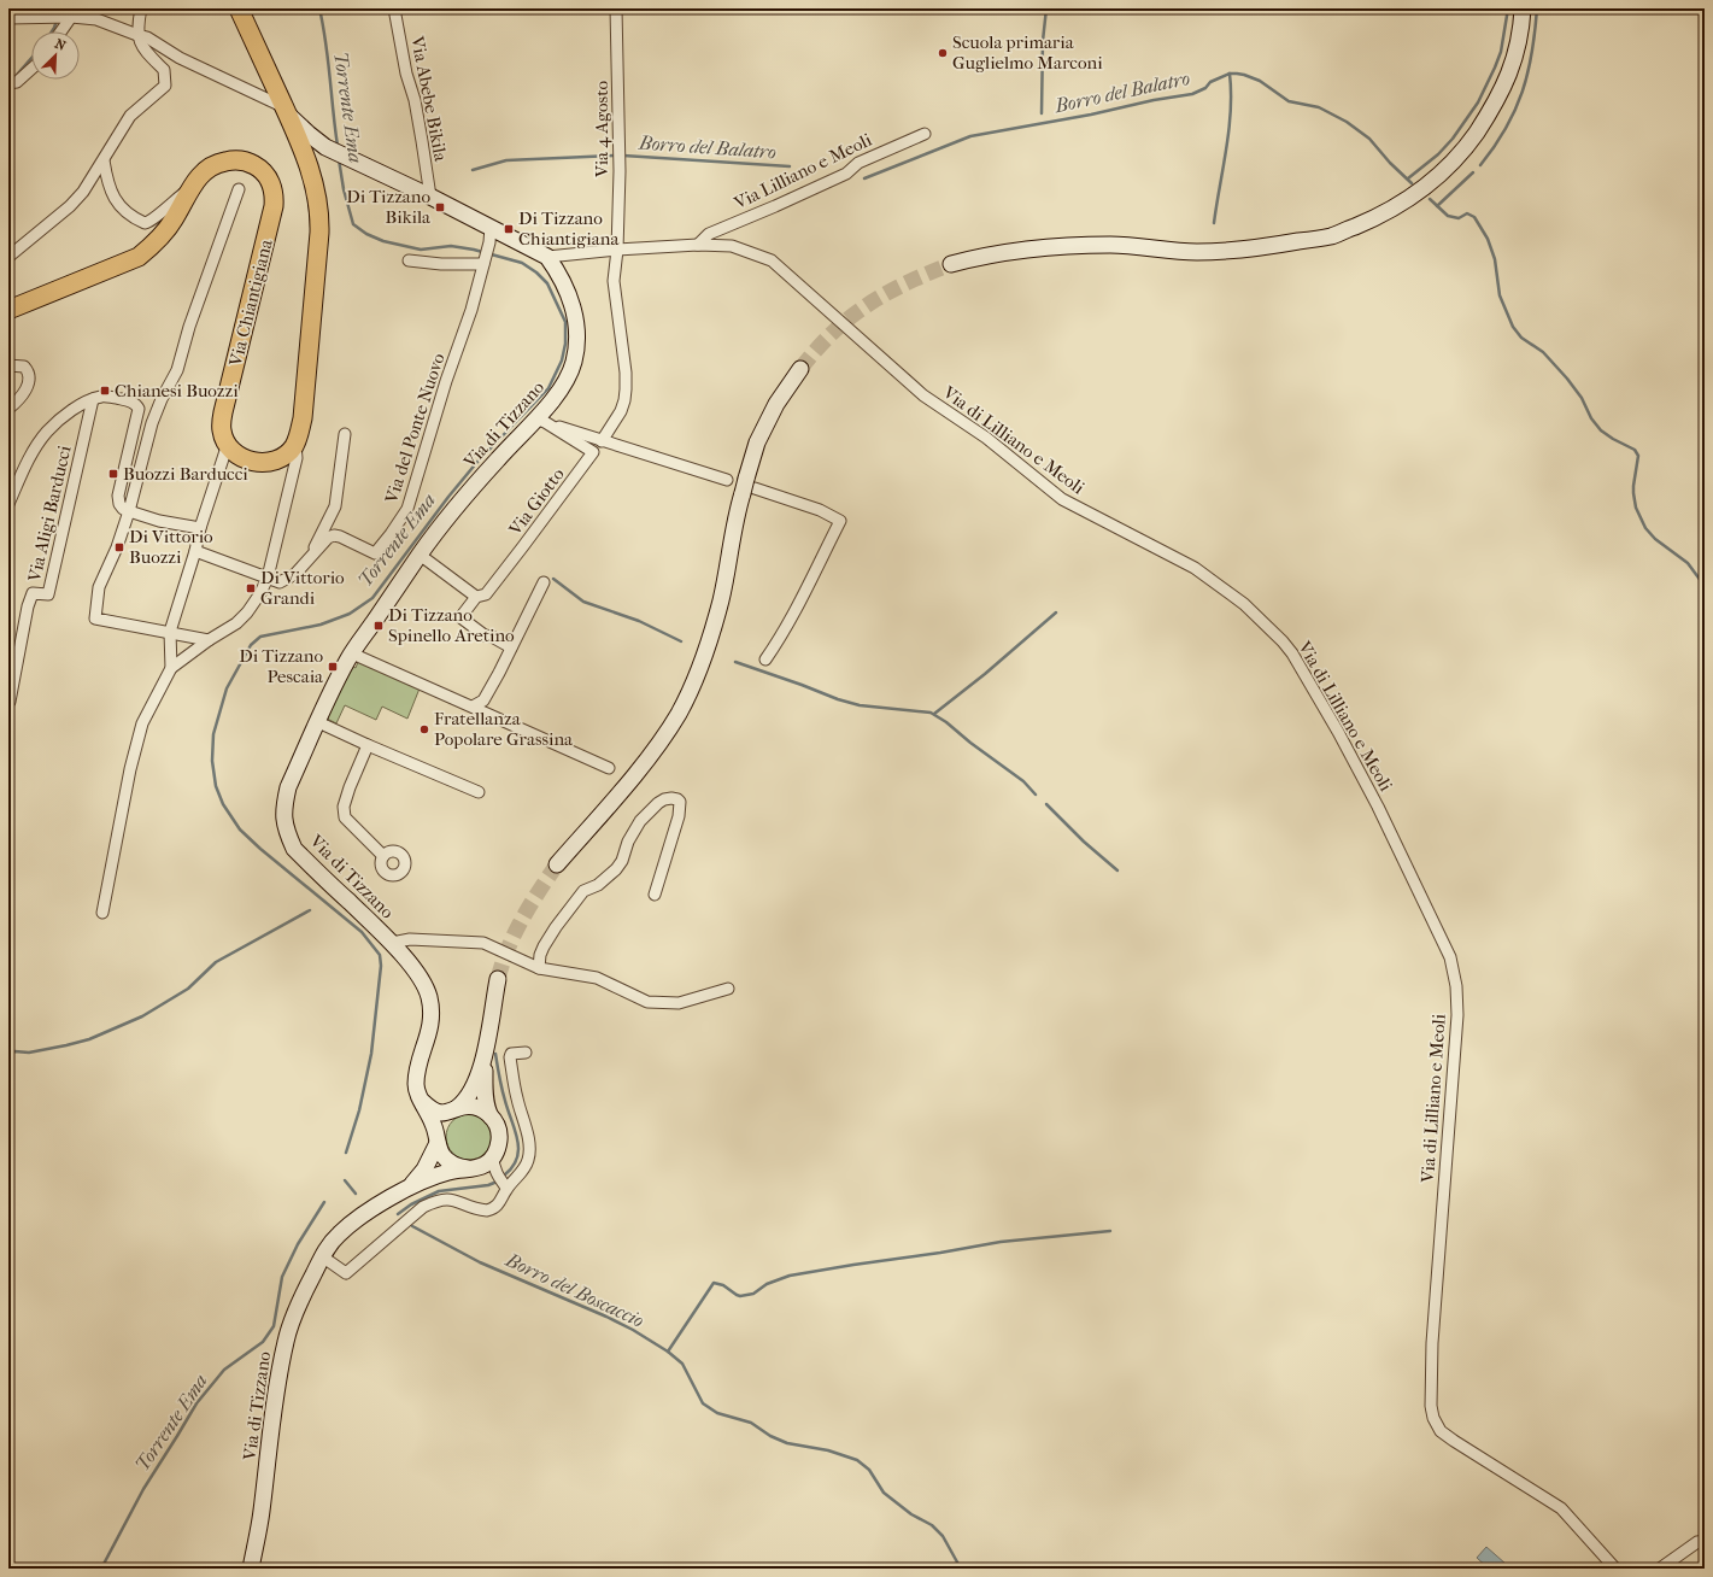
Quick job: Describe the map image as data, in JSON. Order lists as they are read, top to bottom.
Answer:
{
  "streets": {
    "main road": ["Via Chiantigiana", "Via di Tizzano"],
    "street": [
      "Via Abebe Bikila",
      "Via 4 Agosto",
      "Via Lilliano e Meoli",
      "Via del Ponte Nuovo",
      "Via di Lilliano e Meoli",
      "Via Giotto",
      "Via Aligi Barducci"
    ]
  },
  "crossings": [
    ["Via Abebe Bikila", "Via di Tizzano"],
    ["Via 4 Agosto", "Via di Lilliano e Meoli"],
    ["Via Lilliano e Meoli", "Via di Lilliano e Meoli"],
    ["Via di Tizzano", "Via del Ponte Nuovo"],
    ["Via di Tizzano", "Via di Lilliano e Meoli"],
    ["Via di Tizzano", "Via Giotto"]
  ],
  "water": ["Borro del Balatro", "Torrente Ema", "Borro del Boscaccio"],
  "places": {
    "other": ["Scuola primaria Guglielmo Marconi", "Fratellanza Popolare Grassina"],
    "transit": [
      "Di Tizzano Bikila",
      "Di Tizzano Chiantigiana",
      "Chianesi Buozzi",
      "Buozzi Barducci",
      "Di Vittorio Buozzi",
      "Di Vittorio Grandi",
      "Di Tizzano Spinello Aretino",
      "Di Tizzano Pescaia"
    ]
  },
  "north": "top right"
}
